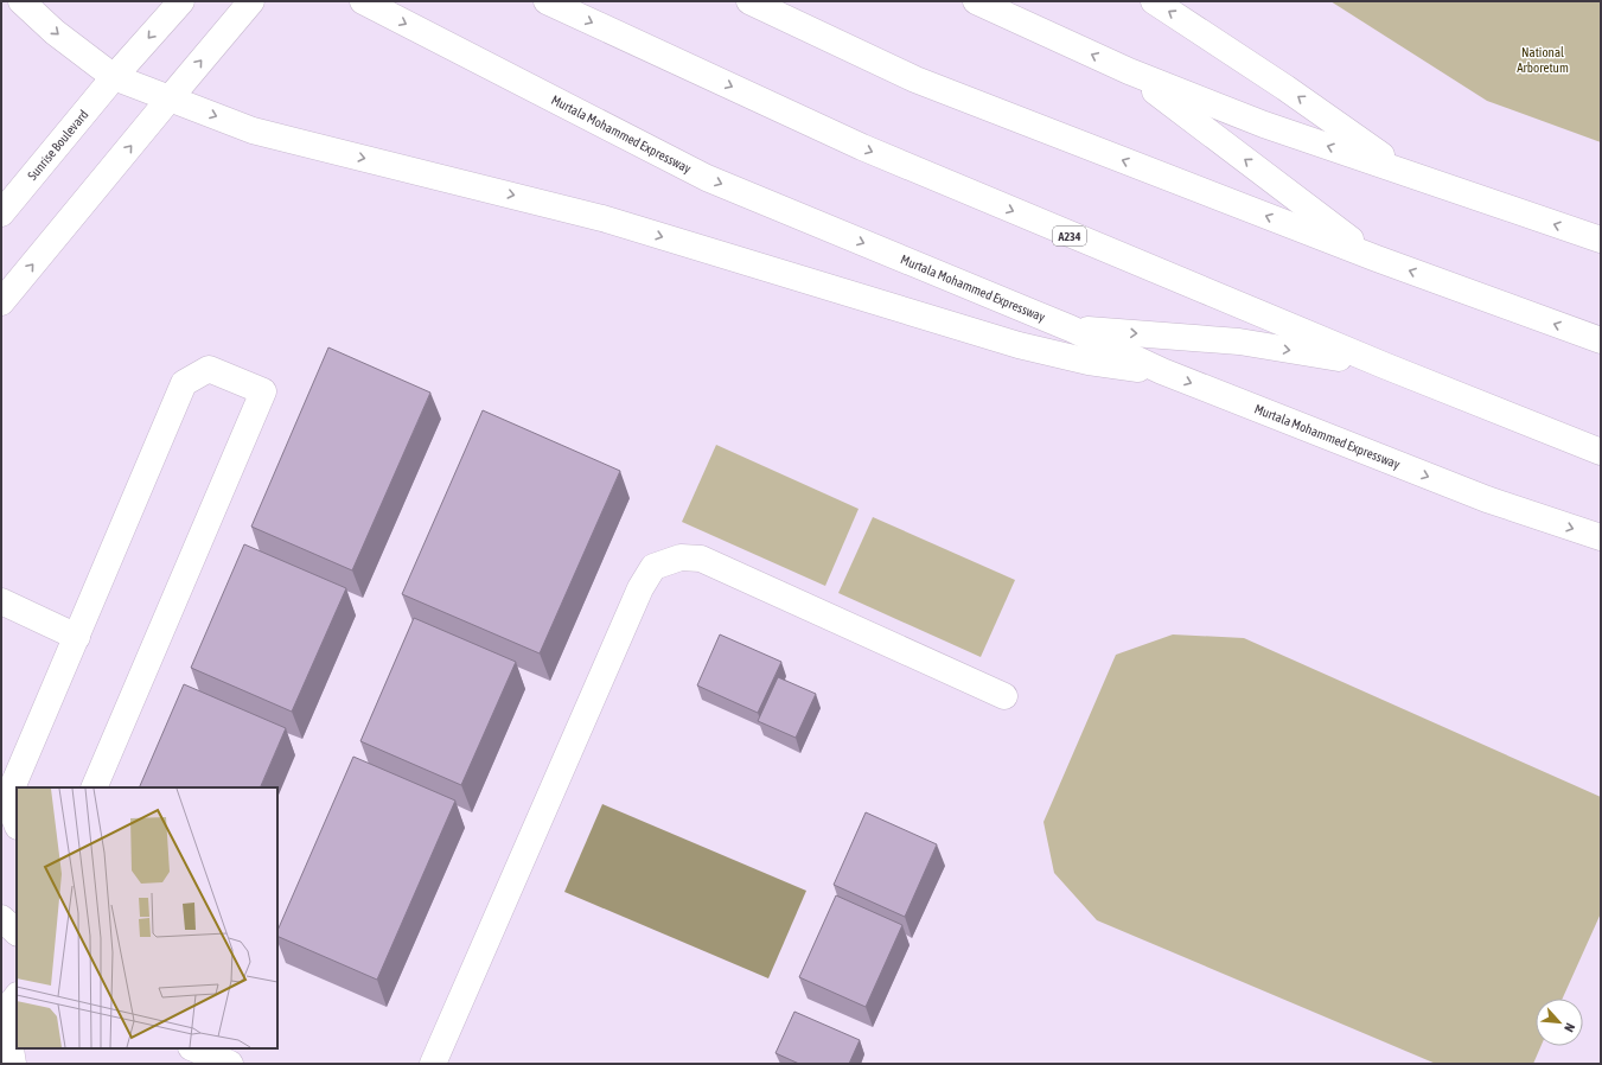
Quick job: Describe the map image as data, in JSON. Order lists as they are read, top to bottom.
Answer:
{
  "streets": {
    "main road": ["Murtala Mohammed Expressway", "Sunrise Boulevard", "A234"]
  },
  "parks": ["National Arboretum"],
  "north": "bottom right"
}
